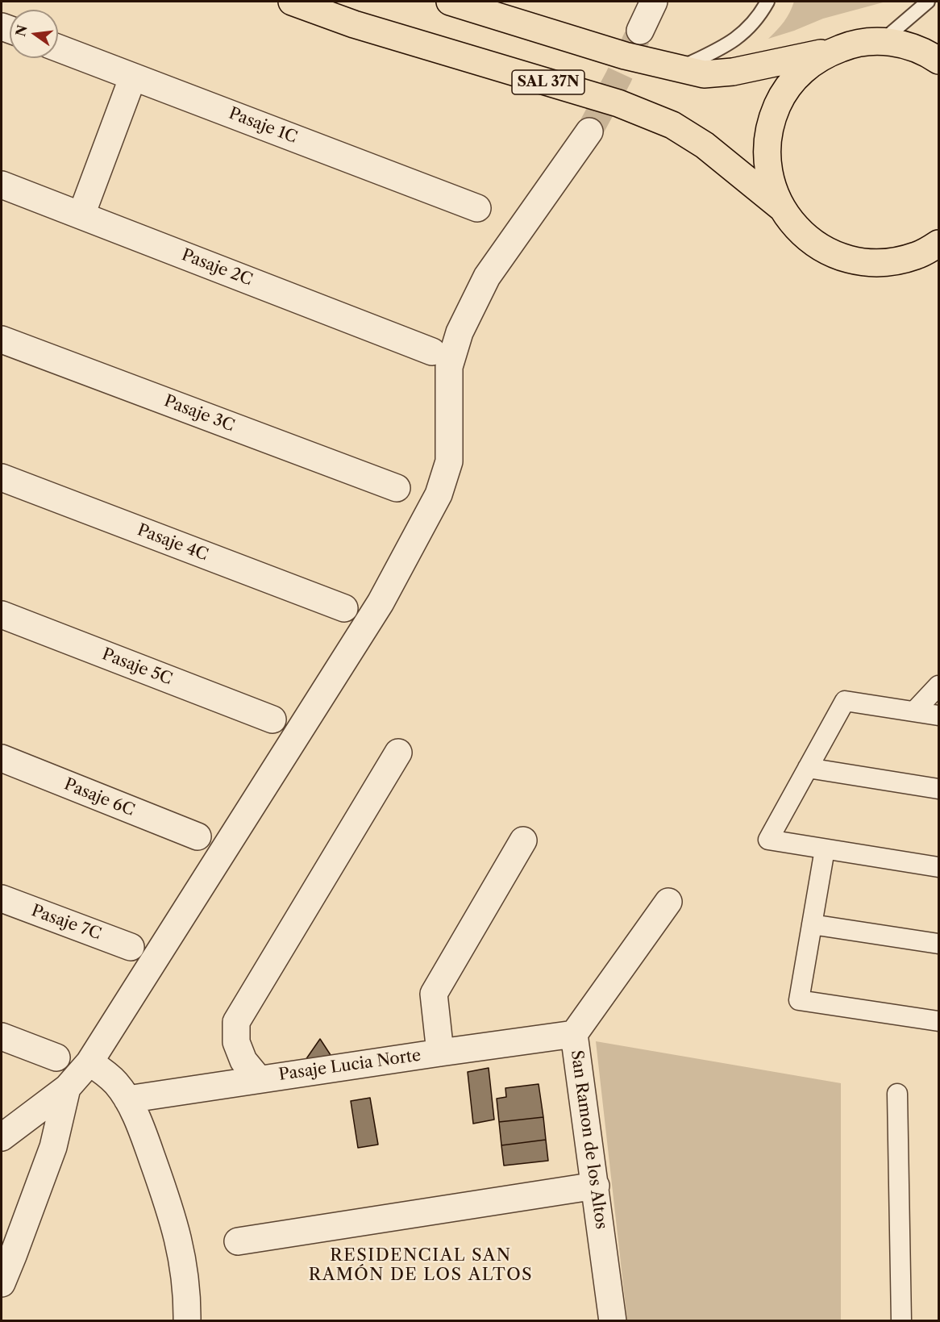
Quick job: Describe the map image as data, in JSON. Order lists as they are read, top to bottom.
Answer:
{
  "streets": {
    "highway": ["SAL 37N"],
    "street": [
      "Pasaje 1C",
      "Pasaje 2C",
      "Pasaje 3C",
      "Pasaje 4C",
      "Pasaje 5C",
      "Pasaje 6C",
      "Pasaje 7C",
      "Pasaje Lucia Norte",
      "San Ramon de los Altos"
    ]
  },
  "crossings": [
    ["Pasaje Lucia Norte", "San Ramon de los Altos"]
  ],
  "districts": ["RESIDENCIAL SAN RAMÓN DE LOS ALTOS"],
  "north": "left"
}
